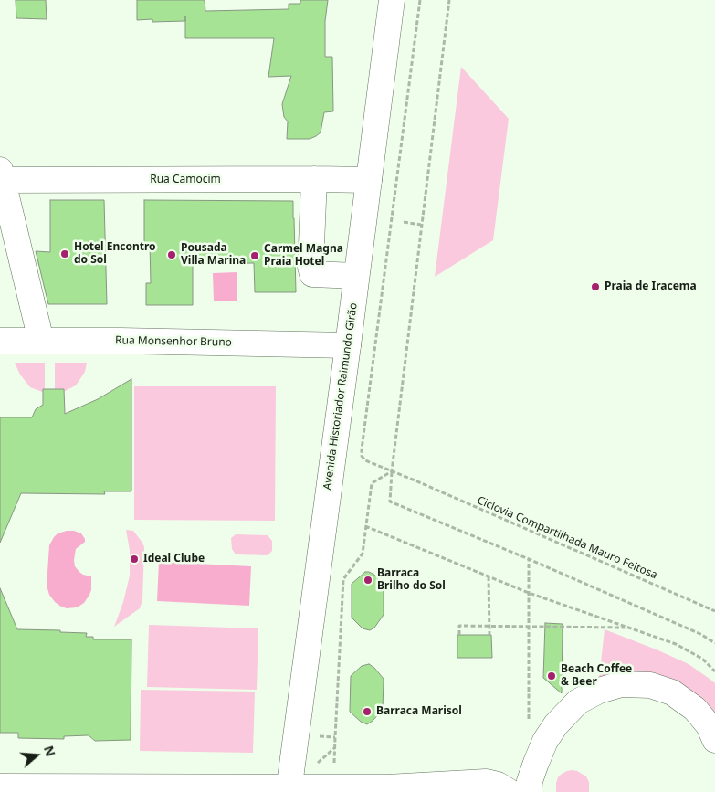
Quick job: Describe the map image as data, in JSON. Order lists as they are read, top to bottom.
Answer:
{
  "streets": {
    "main road": ["Rua Camocim", "Rua Monsenhor Bruno", "Avenida Historiador Raimundo Girão"],
    "path": ["Ciclovia Compartilhada Mauro Feitosa"]
  },
  "crossings": [
    ["Rua Camocim", "Avenida Historiador Raimundo Girão"],
    ["Rua Monsenhor Bruno", "Avenida Historiador Raimundo Girão"]
  ],
  "places": [
    "Hotel Encontro do Sol",
    "Pousada Villa Marina",
    "Carmel Magna Praia Hotel",
    "Praia de Iracema",
    "Ideal Clube",
    "Barraca Brilho do Sol",
    "Beach Coffee & Beer",
    "Barraca Marisol"
  ],
  "north": "right"
}
